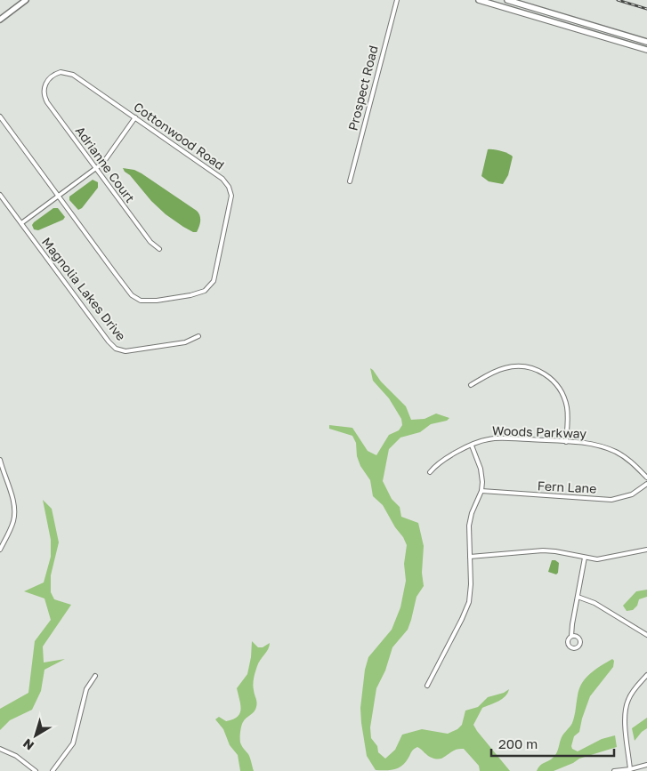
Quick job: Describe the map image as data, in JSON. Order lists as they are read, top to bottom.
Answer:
{
  "streets": {
    "street": [
      "Prospect Road",
      "Cottonwood Road",
      "Adrianne Court",
      "Magnolia Lakes Drive",
      "Woods Parkway",
      "Fern Lane"
    ]
  },
  "crossings": [
    ["Cottonwood Road", "Adrianne Court"]
  ],
  "scale_bar": "200 m",
  "north": "bottom left"
}
